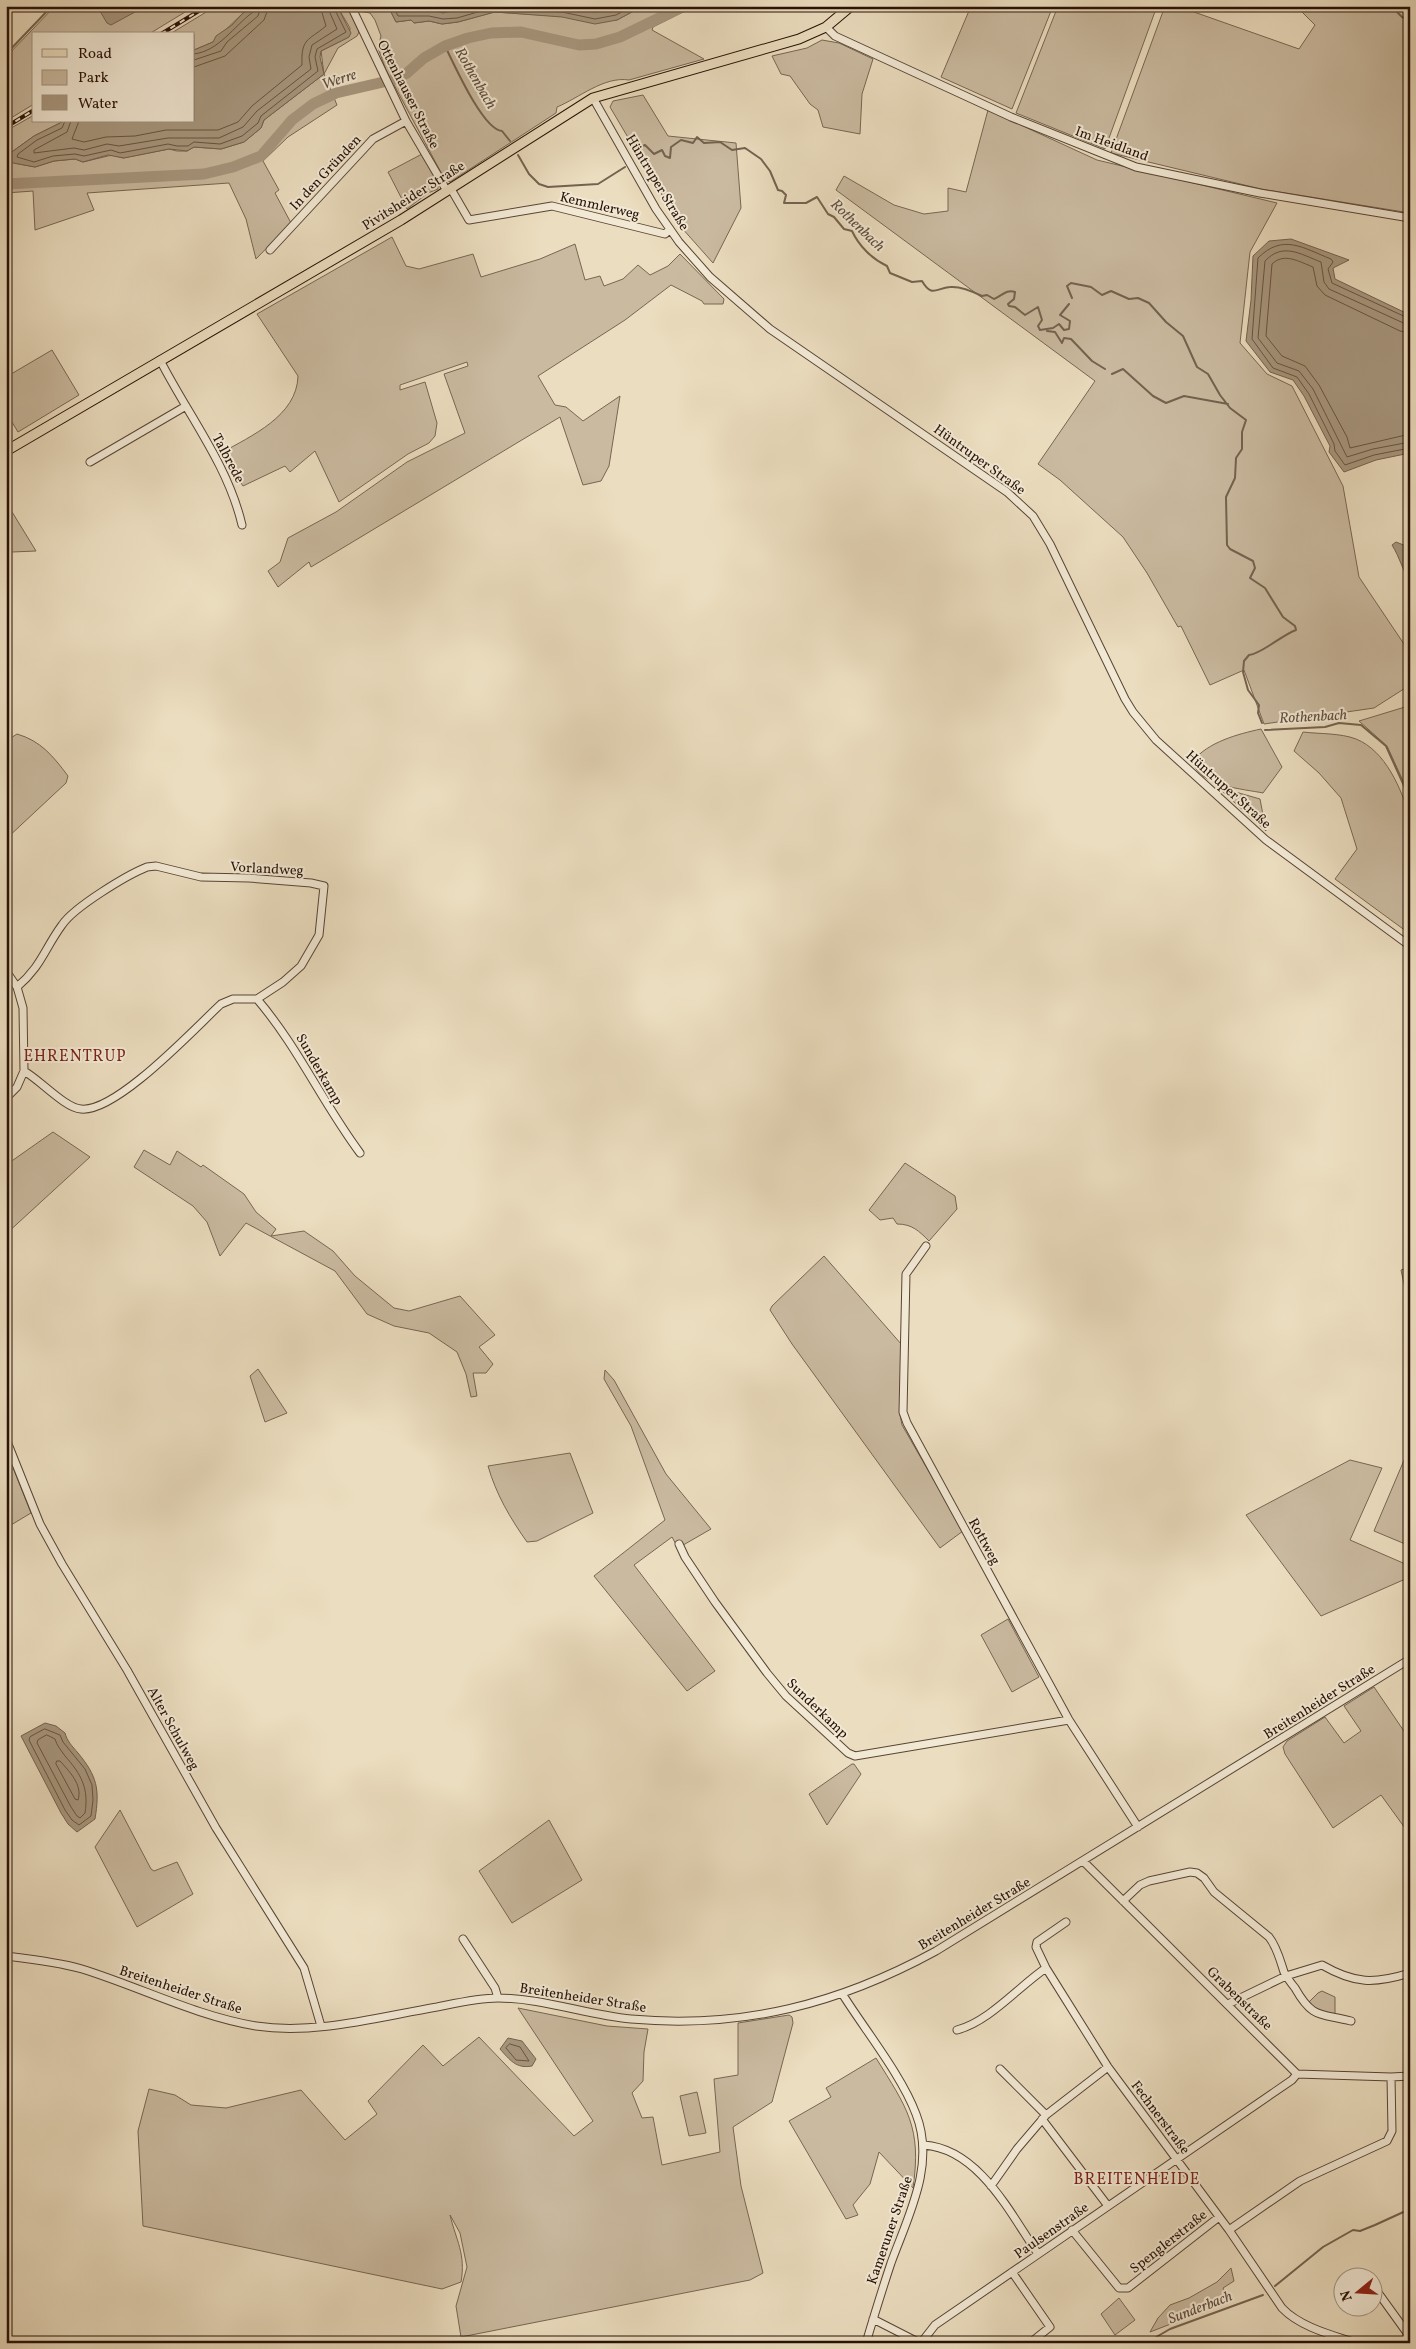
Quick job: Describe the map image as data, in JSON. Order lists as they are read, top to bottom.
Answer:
{
  "streets": {
    "main road": ["Pivitsheider Straße"],
    "street": [
      "Ottenhauser Straße",
      "Im Heidland",
      "In den Gründen",
      "Hüntruper Straße",
      "Kemmlerweg",
      "Talbrede",
      "Vorlandweg",
      "Sunderkamp",
      "Rottweg",
      "Breitenheider Straße",
      "Alter Schulweg",
      "Grabenstraße",
      "Fechnerstraße",
      "Kameruner Straße",
      "Paulsenstraße",
      "Spenglerstraße"
    ]
  },
  "crossings": [
    ["Ottenhauser Straße", "In den Gründen"],
    ["Ottenhauser Straße", "Pivitsheider Straße"],
    ["Ottenhauser Straße", "Kemmlerweg"],
    ["Im Heidland", "Pivitsheider Straße"],
    ["Hüntruper Straße", "Pivitsheider Straße"],
    ["Hüntruper Straße", "Kemmlerweg"],
    ["Pivitsheider Straße", "Kemmlerweg"],
    ["Pivitsheider Straße", "Talbrede"],
    ["Vorlandweg", "Sunderkamp"],
    ["Sunderkamp", "Rottweg"],
    ["Rottweg", "Breitenheider Straße"],
    ["Breitenheider Straße", "Alter Schulweg"],
    ["Breitenheider Straße", "Grabenstraße"],
    ["Breitenheider Straße", "Kameruner Straße"],
    ["Grabenstraße", "Paulsenstraße"],
    ["Fechnerstraße", "Paulsenstraße"],
    ["Fechnerstraße", "Spenglerstraße"],
    ["Paulsenstraße", "Spenglerstraße"]
  ],
  "districts": ["EHRENTRUP", "BREITENHEIDE"],
  "water": ["Rothenbach", "Werre", "Sunderbach"],
  "legend": ["Road", "Park", "Water"],
  "north": "left"
}
